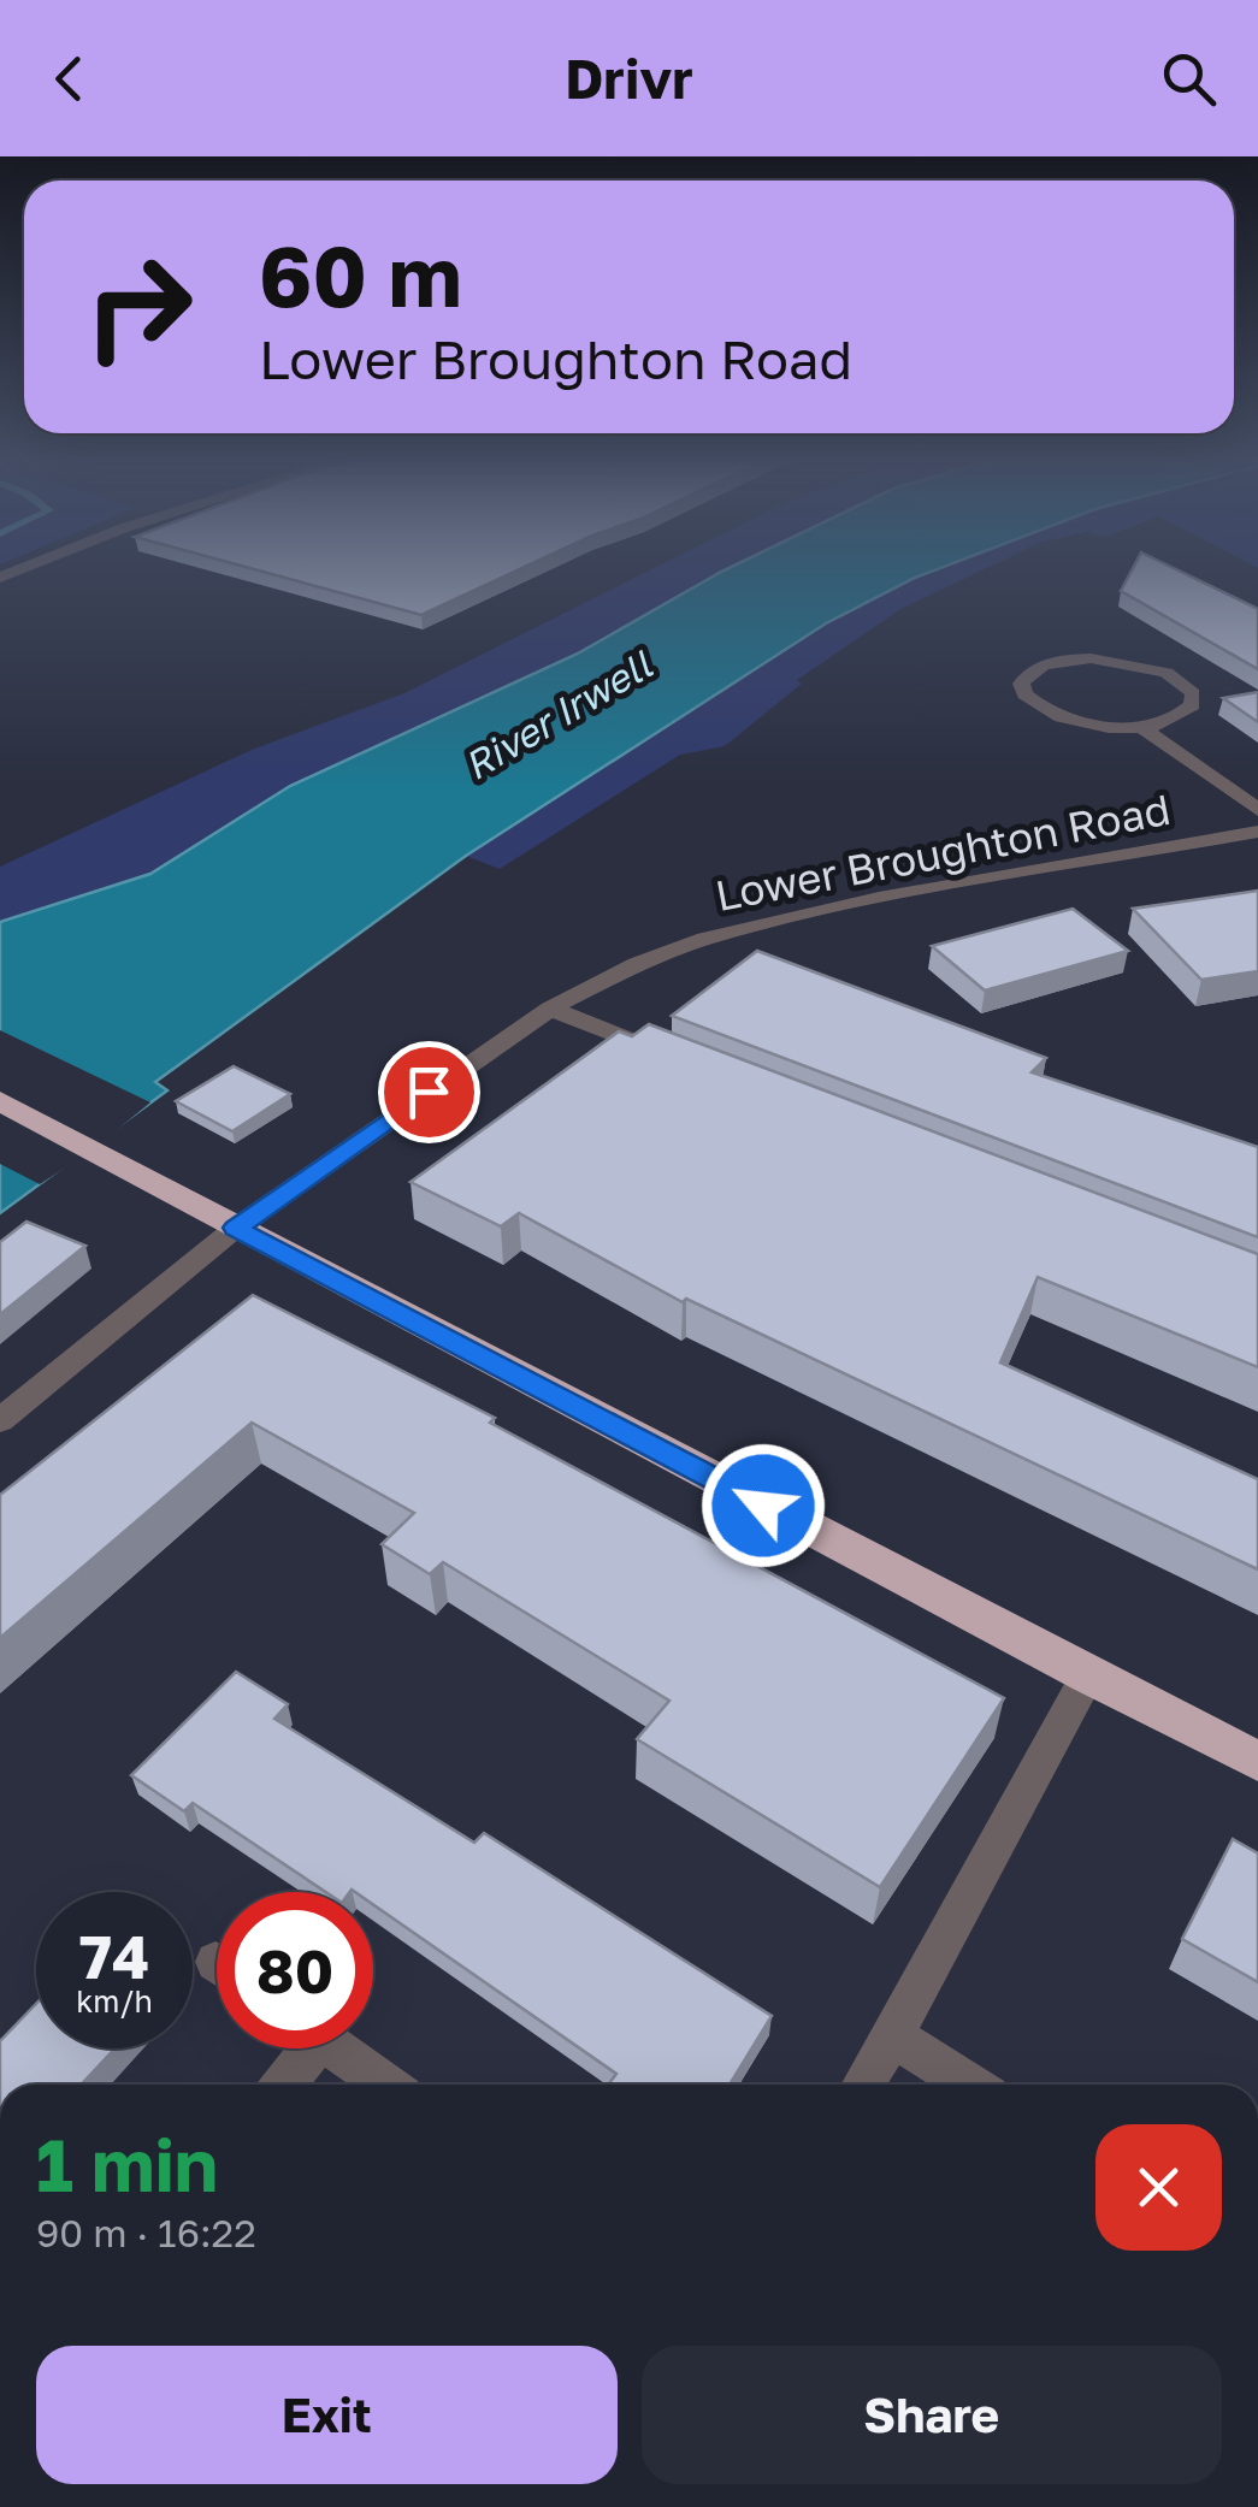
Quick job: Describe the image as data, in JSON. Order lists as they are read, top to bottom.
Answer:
{
  "streets": {
    "street": ["Lower Broughton Road"]
  },
  "water": ["River Irwell"],
  "page": {
    "header": "Drivr",
    "turn": ["60 m", "Lower Broughton Road"],
    "speed": "74 km/h",
    "limit": "80",
    "heading": ["1 min", "90 m · 16:22"],
    "buttons": ["Exit", "Share"]
  }
}
